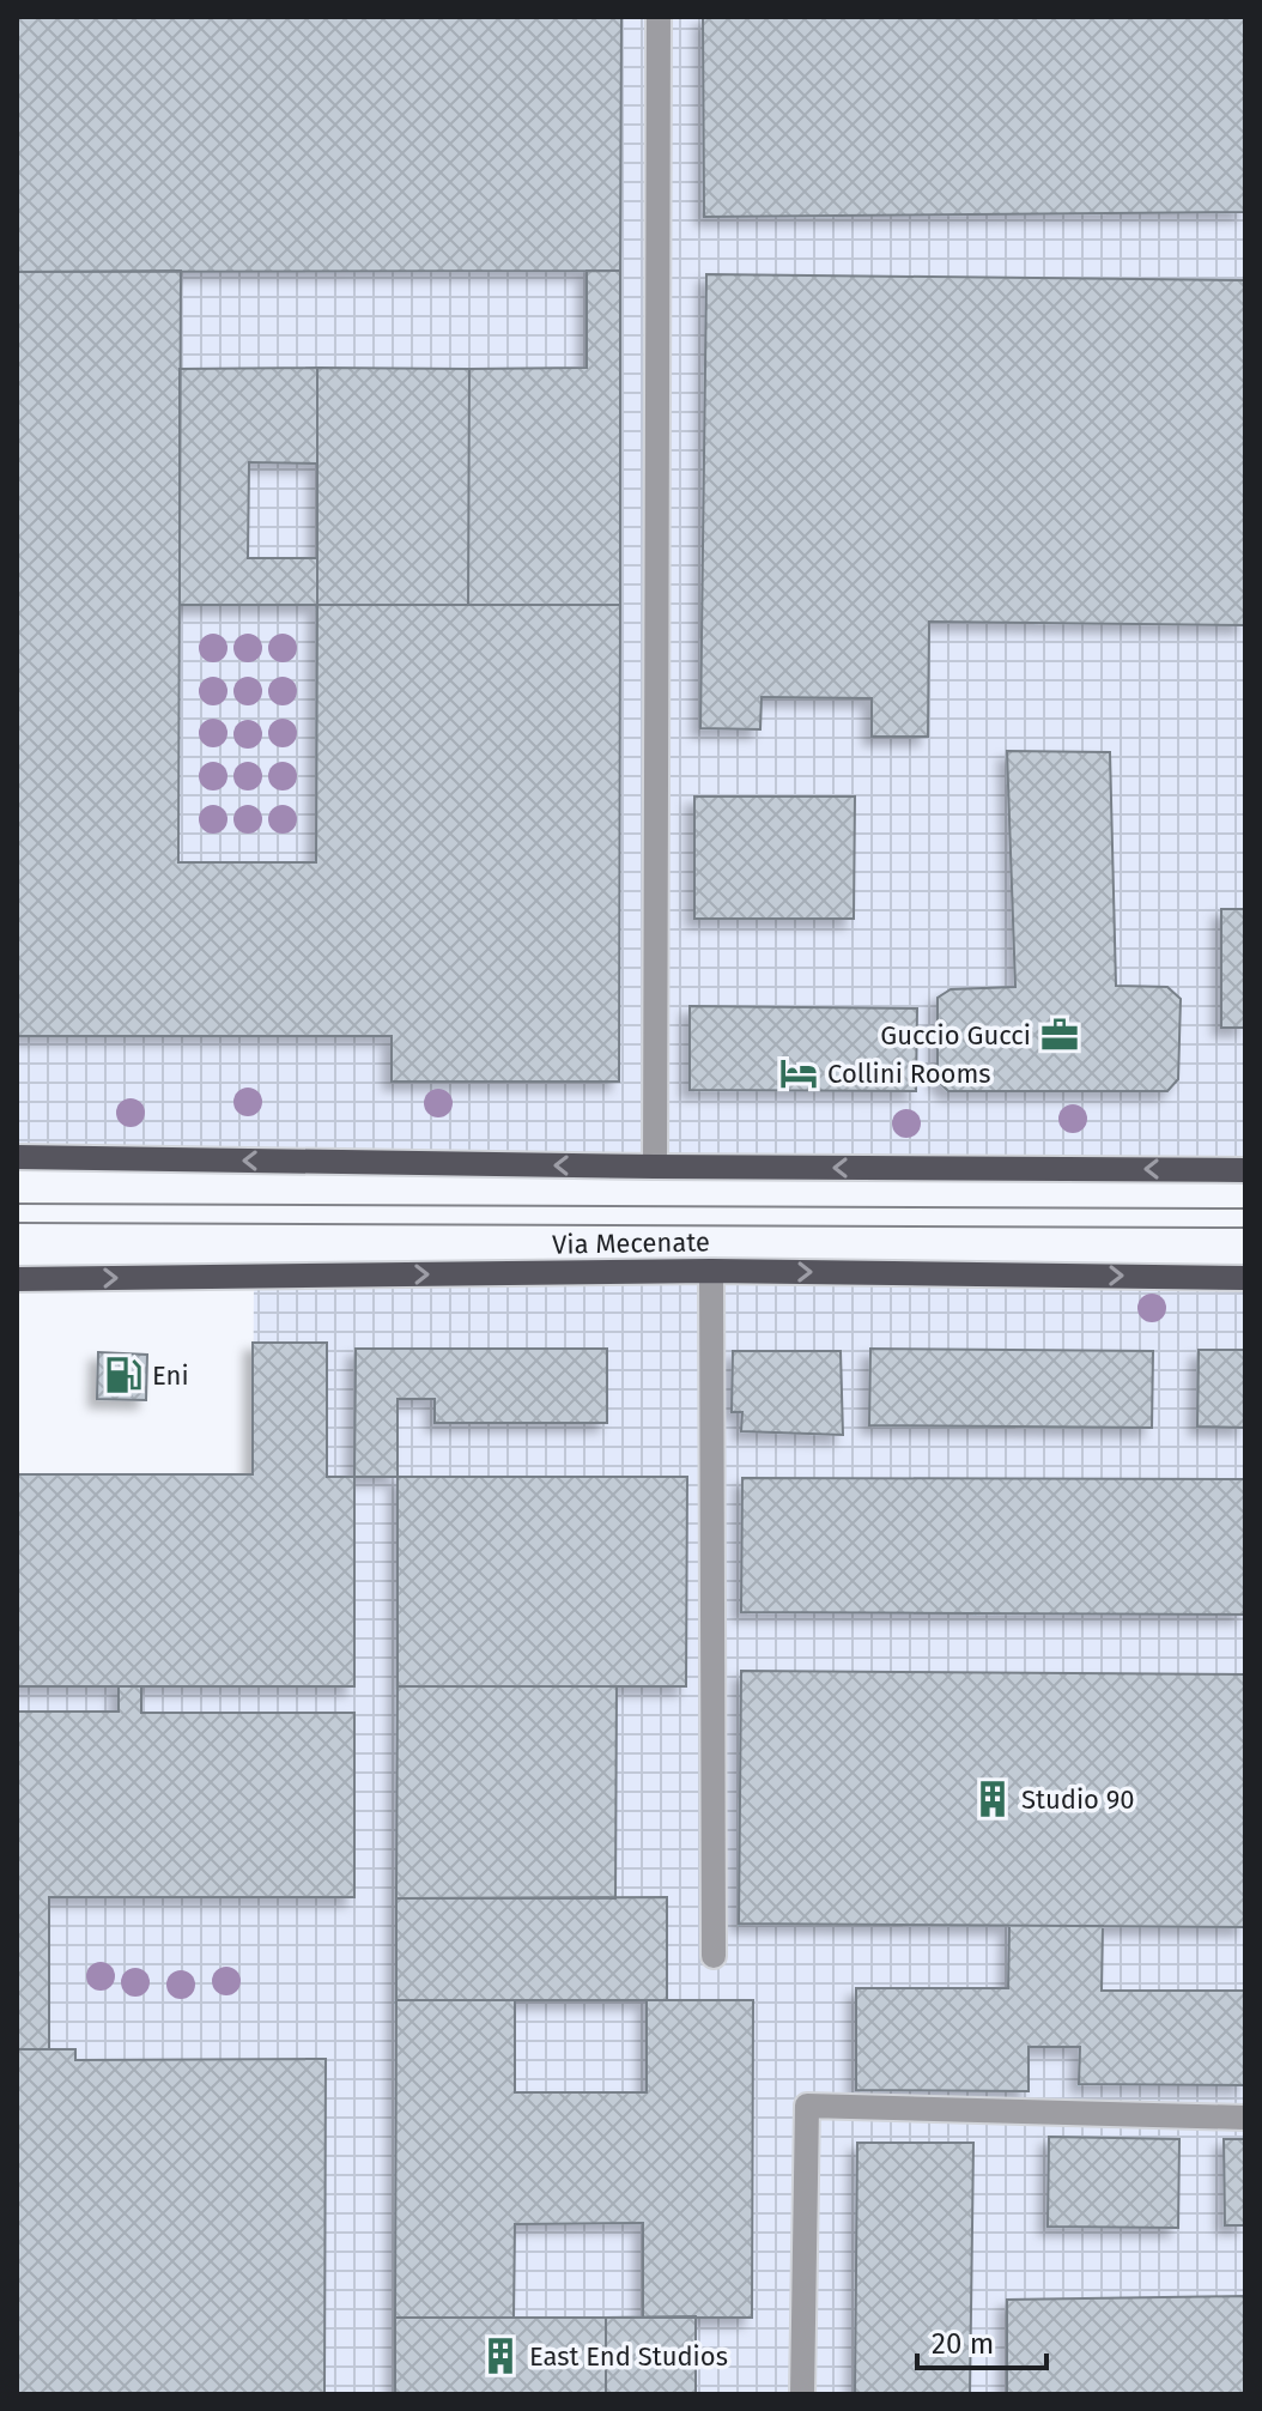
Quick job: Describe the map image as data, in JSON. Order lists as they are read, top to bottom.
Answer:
{
  "streets": {
    "main road": ["Via Mecenate"]
  },
  "places": {
    "office": ["Guccio Gucci"],
    "hotel": ["Collini Rooms"],
    "fuel station": ["Eni"],
    "building": ["Studio 90", "East End Studios"]
  },
  "scale_bar": "20 m"
}
